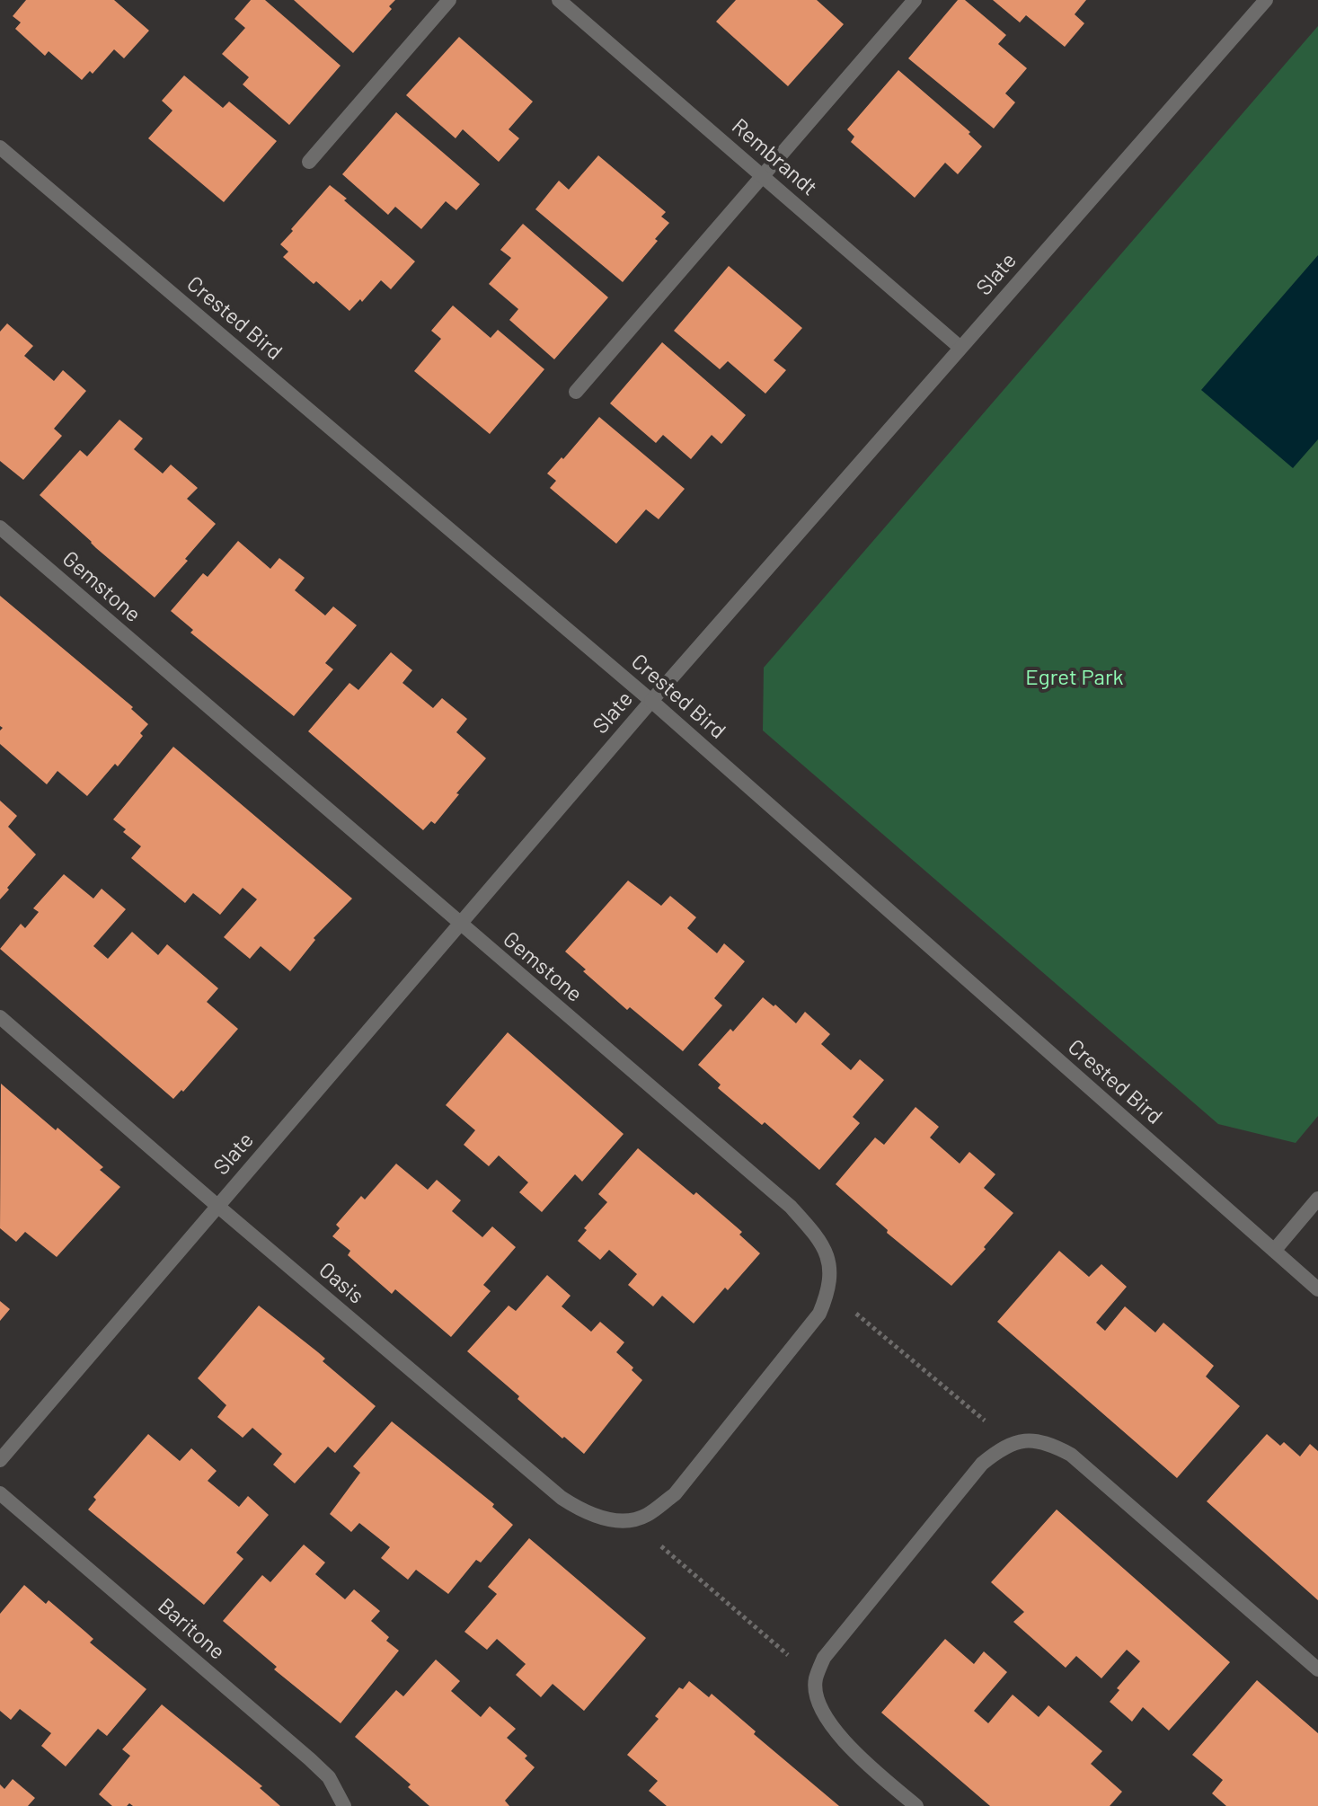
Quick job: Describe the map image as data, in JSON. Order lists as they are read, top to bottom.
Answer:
{
  "streets": {
    "street": [
      "Rembrandt",
      "Slate",
      "Crested Bird",
      "Gemstone",
      "Oasis",
      "Baritone"
    ]
  },
  "crossings": [
    ["Rembrandt", "Slate"],
    ["Slate", "Crested Bird"],
    ["Slate", "Gemstone"],
    ["Slate", "Oasis"]
  ],
  "parks": ["Egret Park"]
}
